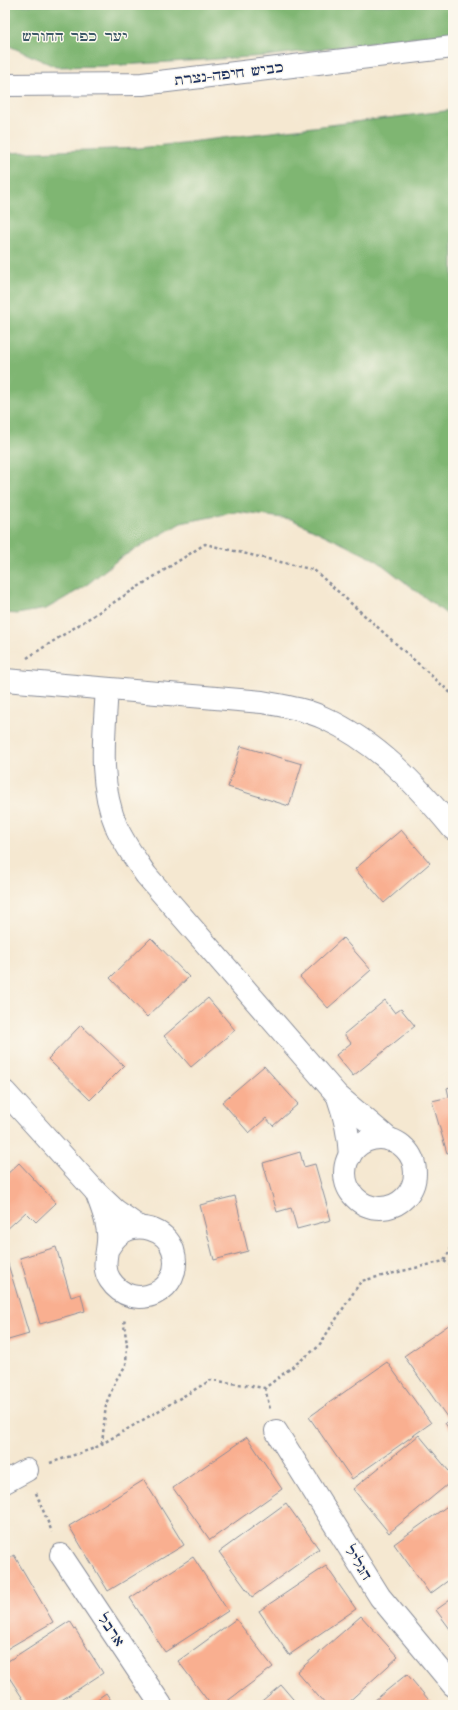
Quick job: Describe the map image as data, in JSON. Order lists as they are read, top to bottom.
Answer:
{
  "streets": {
    "main road": ["כביש חיפה-נצרת", "הגליל", "ארבל"]
  },
  "parks": ["יער כפר החורש"]
}
